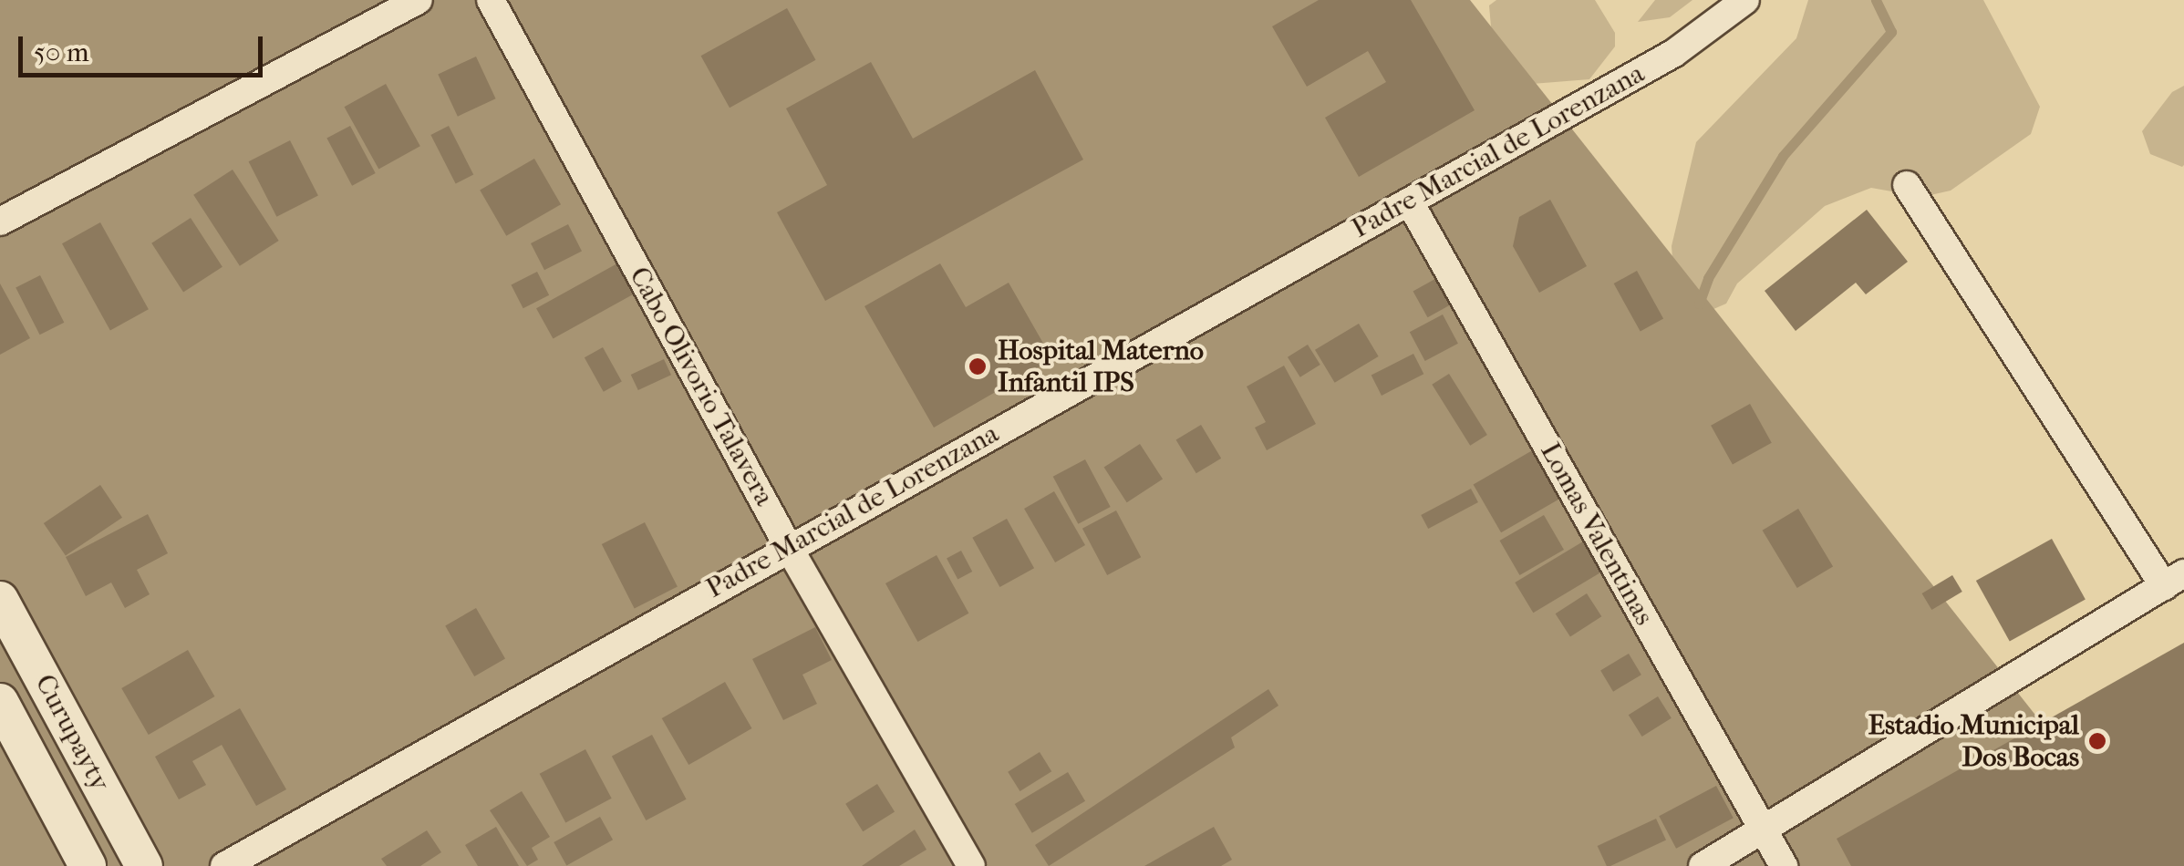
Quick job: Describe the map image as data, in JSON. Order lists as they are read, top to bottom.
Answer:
{
  "streets": {
    "street": [
      "Padre Marcial de Lorenzana",
      "Cabo Olivorio Talavera",
      "Lomas Valentinas",
      "Curupayty"
    ]
  },
  "crossings": [
    ["Padre Marcial de Lorenzana", "Cabo Olivorio Talavera"],
    ["Padre Marcial de Lorenzana", "Lomas Valentinas"]
  ],
  "places": ["Hospital Materno Infantil IPS", "Estadio Municipal Dos Bocas"],
  "scale_bar": "50 m"
}
